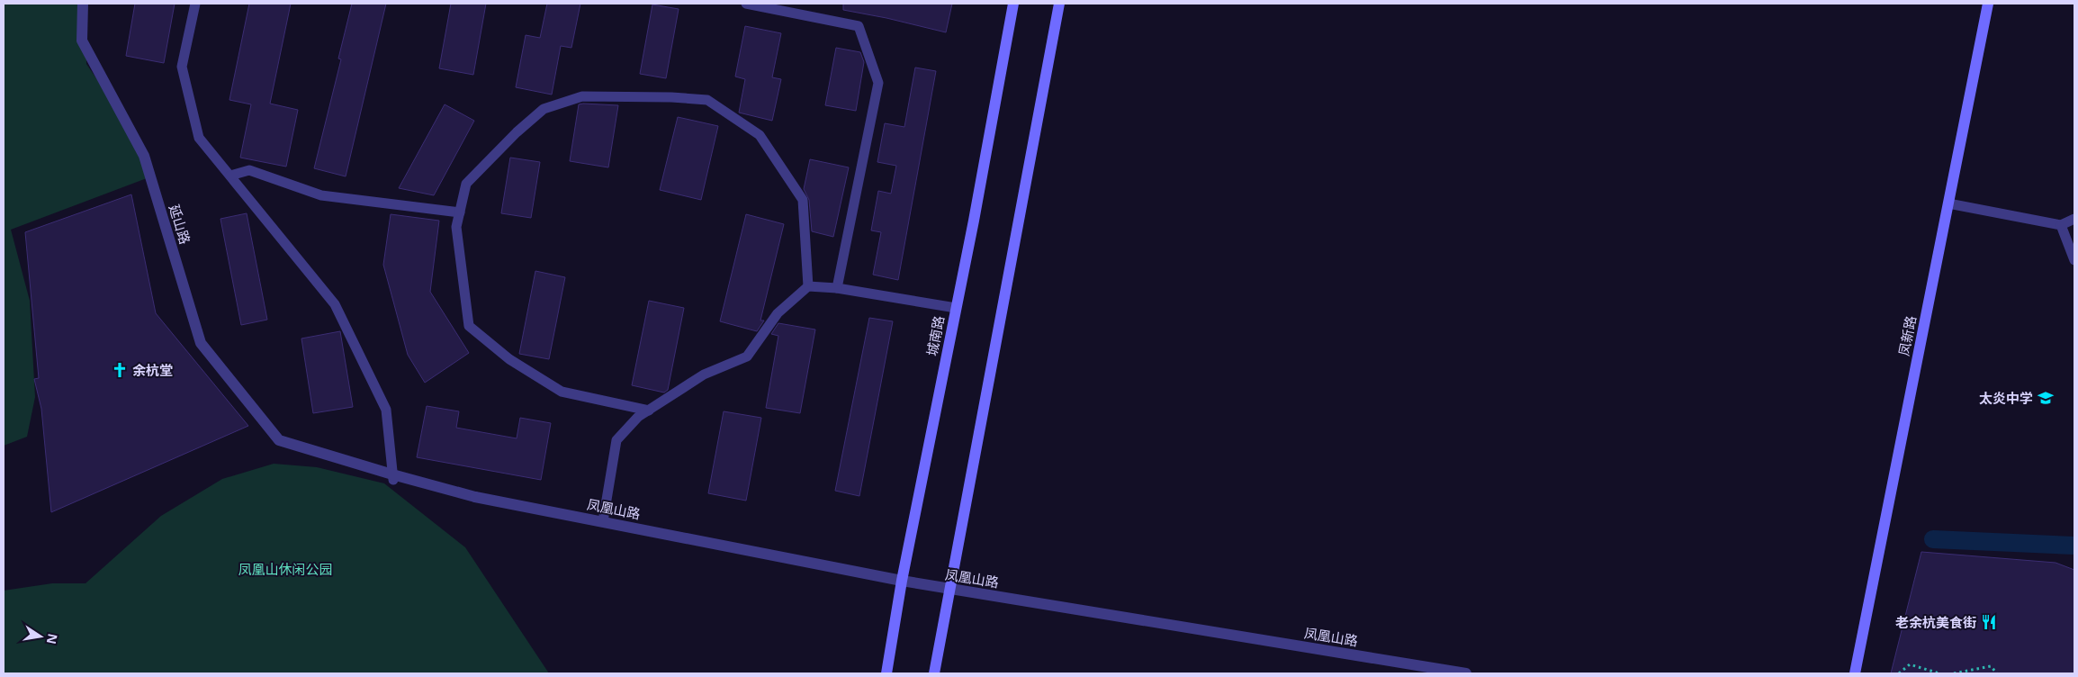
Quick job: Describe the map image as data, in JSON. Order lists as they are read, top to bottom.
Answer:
{
  "streets": {
    "main road": ["城南路", "凤新路"],
    "street": ["延山路", "凤凰山路"]
  },
  "crossings": [
    ["延山路", "凤凰山路"],
    ["城南路", "凤凰山路"]
  ],
  "parks": ["凤凰山休闲公园"],
  "places": {
    "church": ["余杭堂"],
    "school or university": ["太炎中学"],
    "restaurant": ["老余杭美食街"]
  },
  "north": "right"
}
